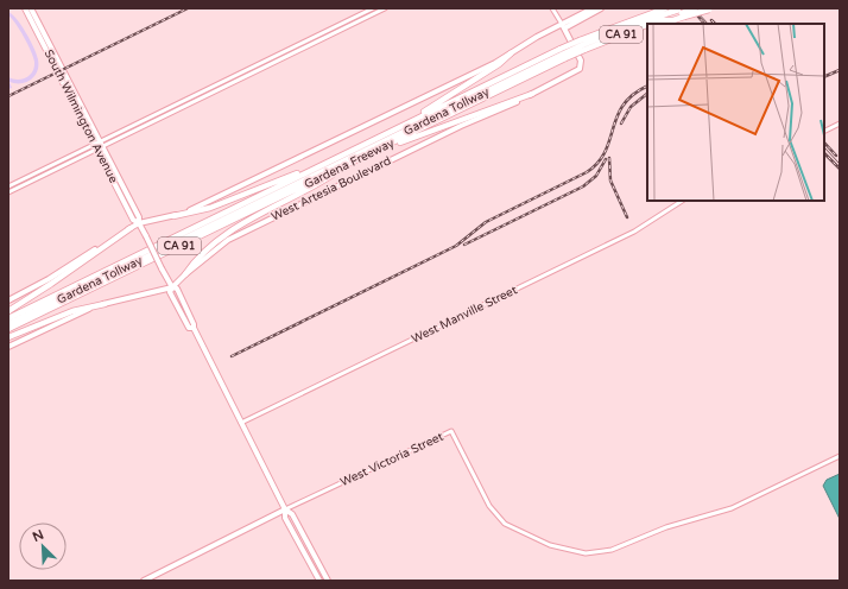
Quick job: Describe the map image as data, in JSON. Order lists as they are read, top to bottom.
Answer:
{
  "streets": {
    "highway": ["CA 91", "Gardena Tollway", "Gardena Freeway"],
    "main road": ["South Wilmington Avenue", "West Artesia Boulevard", "West Victoria Street"],
    "street": ["West Manville Street"]
  },
  "crossings": [
    ["Gardena Tollway", "Gardena Freeway"],
    ["South Wilmington Avenue", "West Artesia Boulevard"],
    ["South Wilmington Avenue", "West Manville Street"],
    ["South Wilmington Avenue", "West Victoria Street"]
  ],
  "north": "top left"
}
